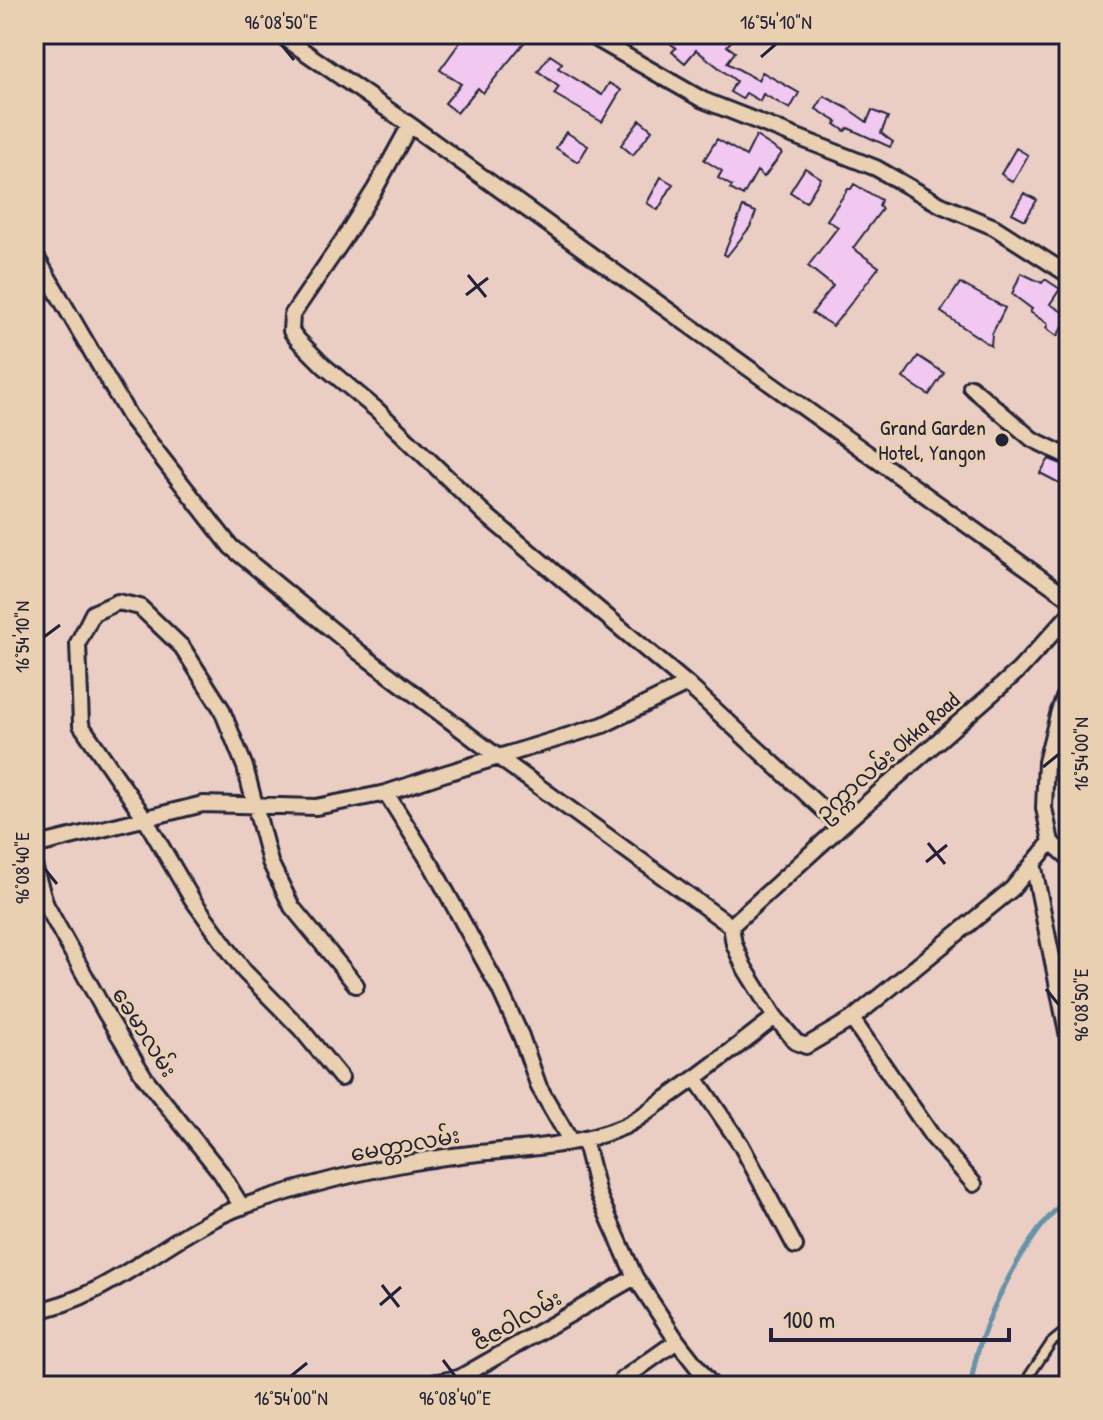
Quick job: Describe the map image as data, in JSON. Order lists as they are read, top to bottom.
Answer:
{
  "streets": {
    "street": [
      "ဥက္ကာလမ်း Okka Road",
      "ခေမာလမ်း",
      "မေတ္တာလမ်း",
      "ဇီဇဝါလမ်း"
    ]
  },
  "crossings": [
    ["ခေမာလမ်း", "မေတ္တာလမ်း"]
  ],
  "places": ["Grand Garden Hotel, Yangon"],
  "scale_bar": "100 m",
  "coordinates": [
    "96°08'50\"E",
    "16°54'10\"N",
    "16°54'00\"N",
    "96°08'40\"E"
  ]
}
